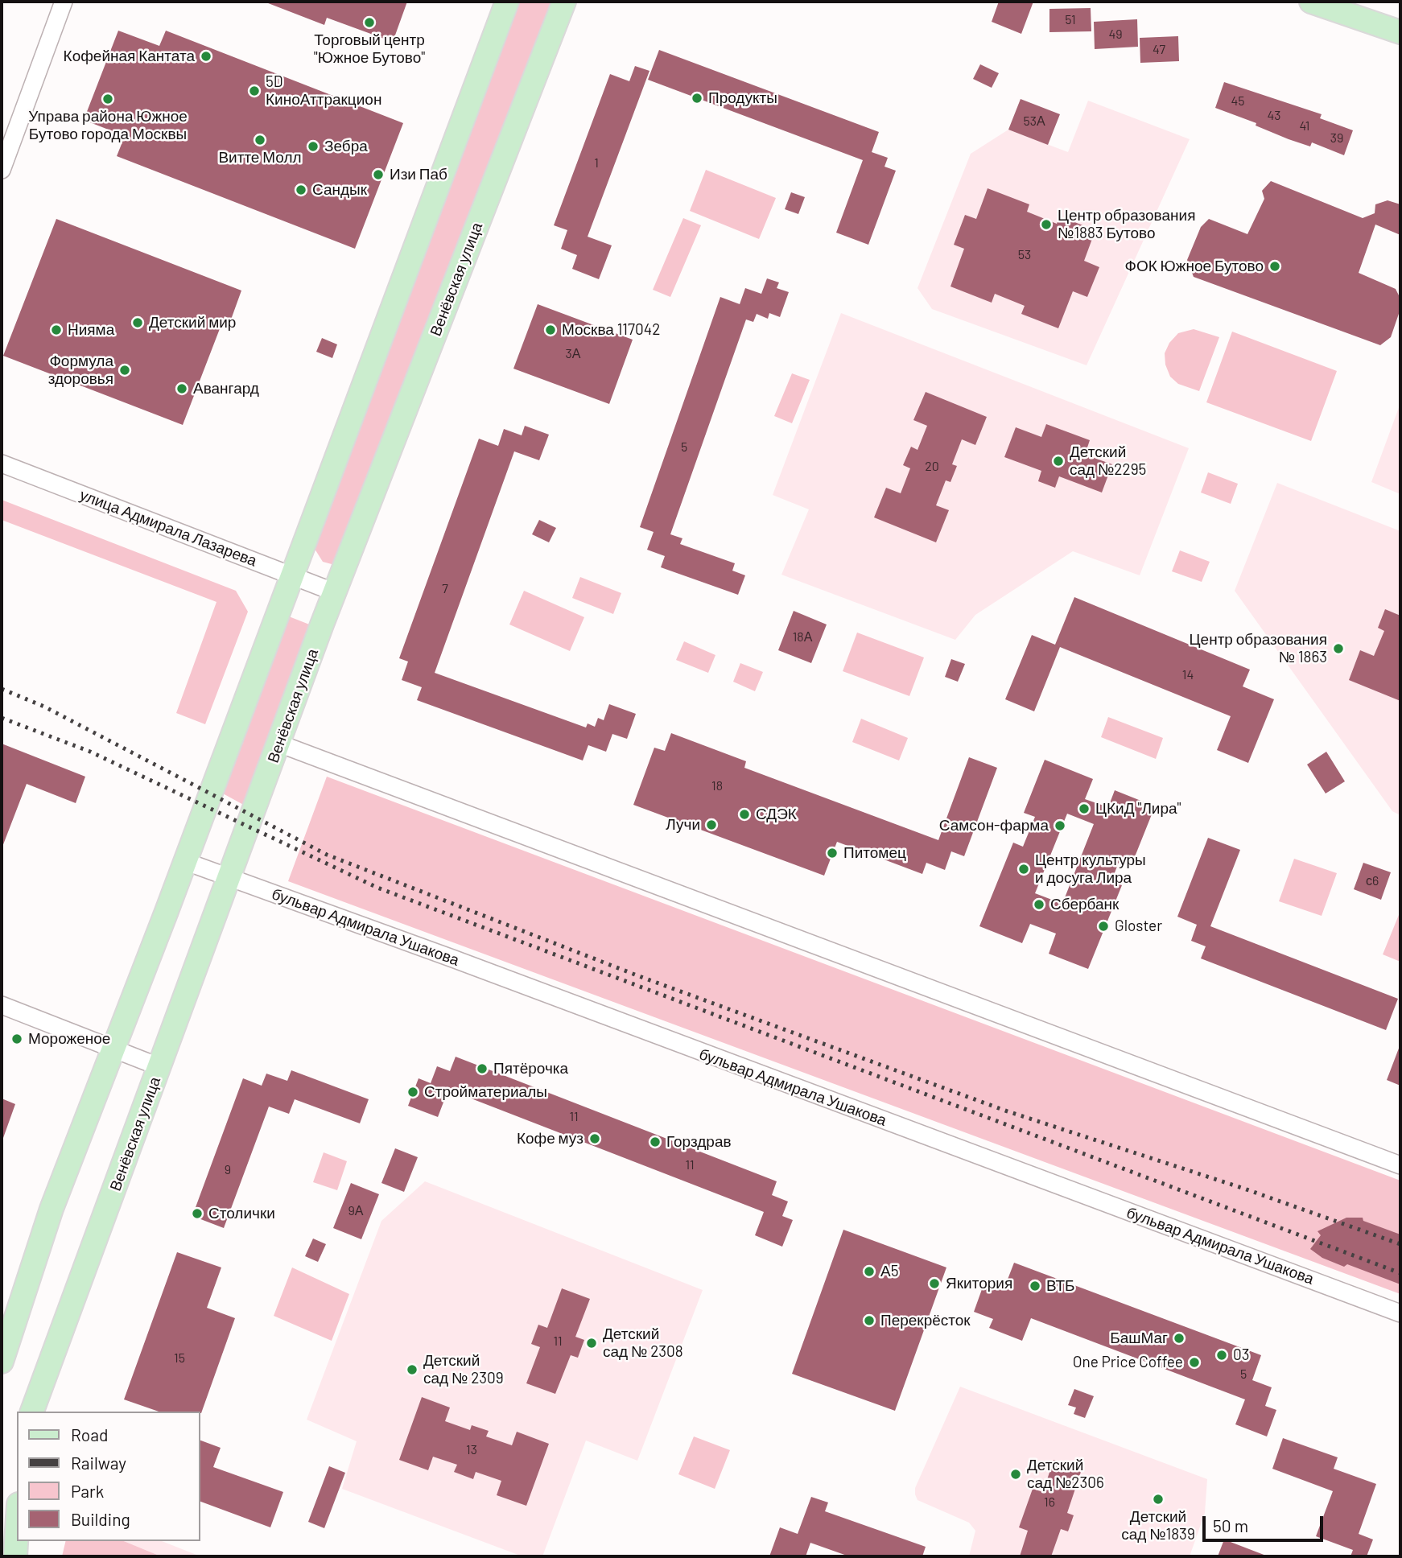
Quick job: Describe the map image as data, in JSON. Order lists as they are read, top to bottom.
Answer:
{
  "streets": {
    "main road": ["Венёвская улица"],
    "street": ["улица Адмирала Лазарева", "бульвар Адмирала Ушакова"]
  },
  "crossings": [
    ["Венёвская улица", "улица Адмирала Лазарева"],
    ["Венёвская улица", "бульвар Адмирала Ушакова"]
  ],
  "places": [
    "Торговый центр \"Южное Бутово\"",
    "Кофейная Кантата",
    "5D КиноАттракцион",
    "Продукты",
    "Управа района Южное Бутово города Москвы",
    "Витте Молл",
    "Зебра",
    "Изи Паб",
    "Сандык",
    "Центр образования №1883 Бутово",
    "ФОК Южное Бутово",
    "Детский мир",
    "Нияма",
    "Москва 117042",
    "Формула здоровья",
    "Авангард",
    "Детский сад №2295",
    "Центр образования № 1863",
    "ЦКиД \"Лира\"",
    "СДЭК",
    "Лучи",
    "Самсон-фарма",
    "Питомец",
    "Центр культуры и досуга Лира",
    "Сбербанк",
    "Gloster",
    "Мороженое",
    "Пятёрочка",
    "Стройматериалы",
    "Кофе муз",
    "Горздрав",
    "Столички",
    "А5",
    "Якитория",
    "ВТБ",
    "Перекрёсток",
    "БашМаг",
    "Детский сад № 2308",
    "03",
    "One Price Coffee",
    "Детский сад № 2309",
    "Детский сад №2306",
    "Детский сад №1839"
  ],
  "house_numbers": [
    "51",
    "49",
    "47",
    "45",
    "43",
    "53А",
    "41",
    "39",
    "1",
    "53",
    "3А",
    "5",
    "20",
    "7",
    "18А",
    "14",
    "18",
    "с6",
    "11",
    "11",
    "9",
    "9А",
    "11",
    "15",
    "5",
    "13",
    "16"
  ],
  "legend": [
    "Road",
    "Railway",
    "Park",
    "Building"
  ],
  "scale_bar": "50 m"
}
